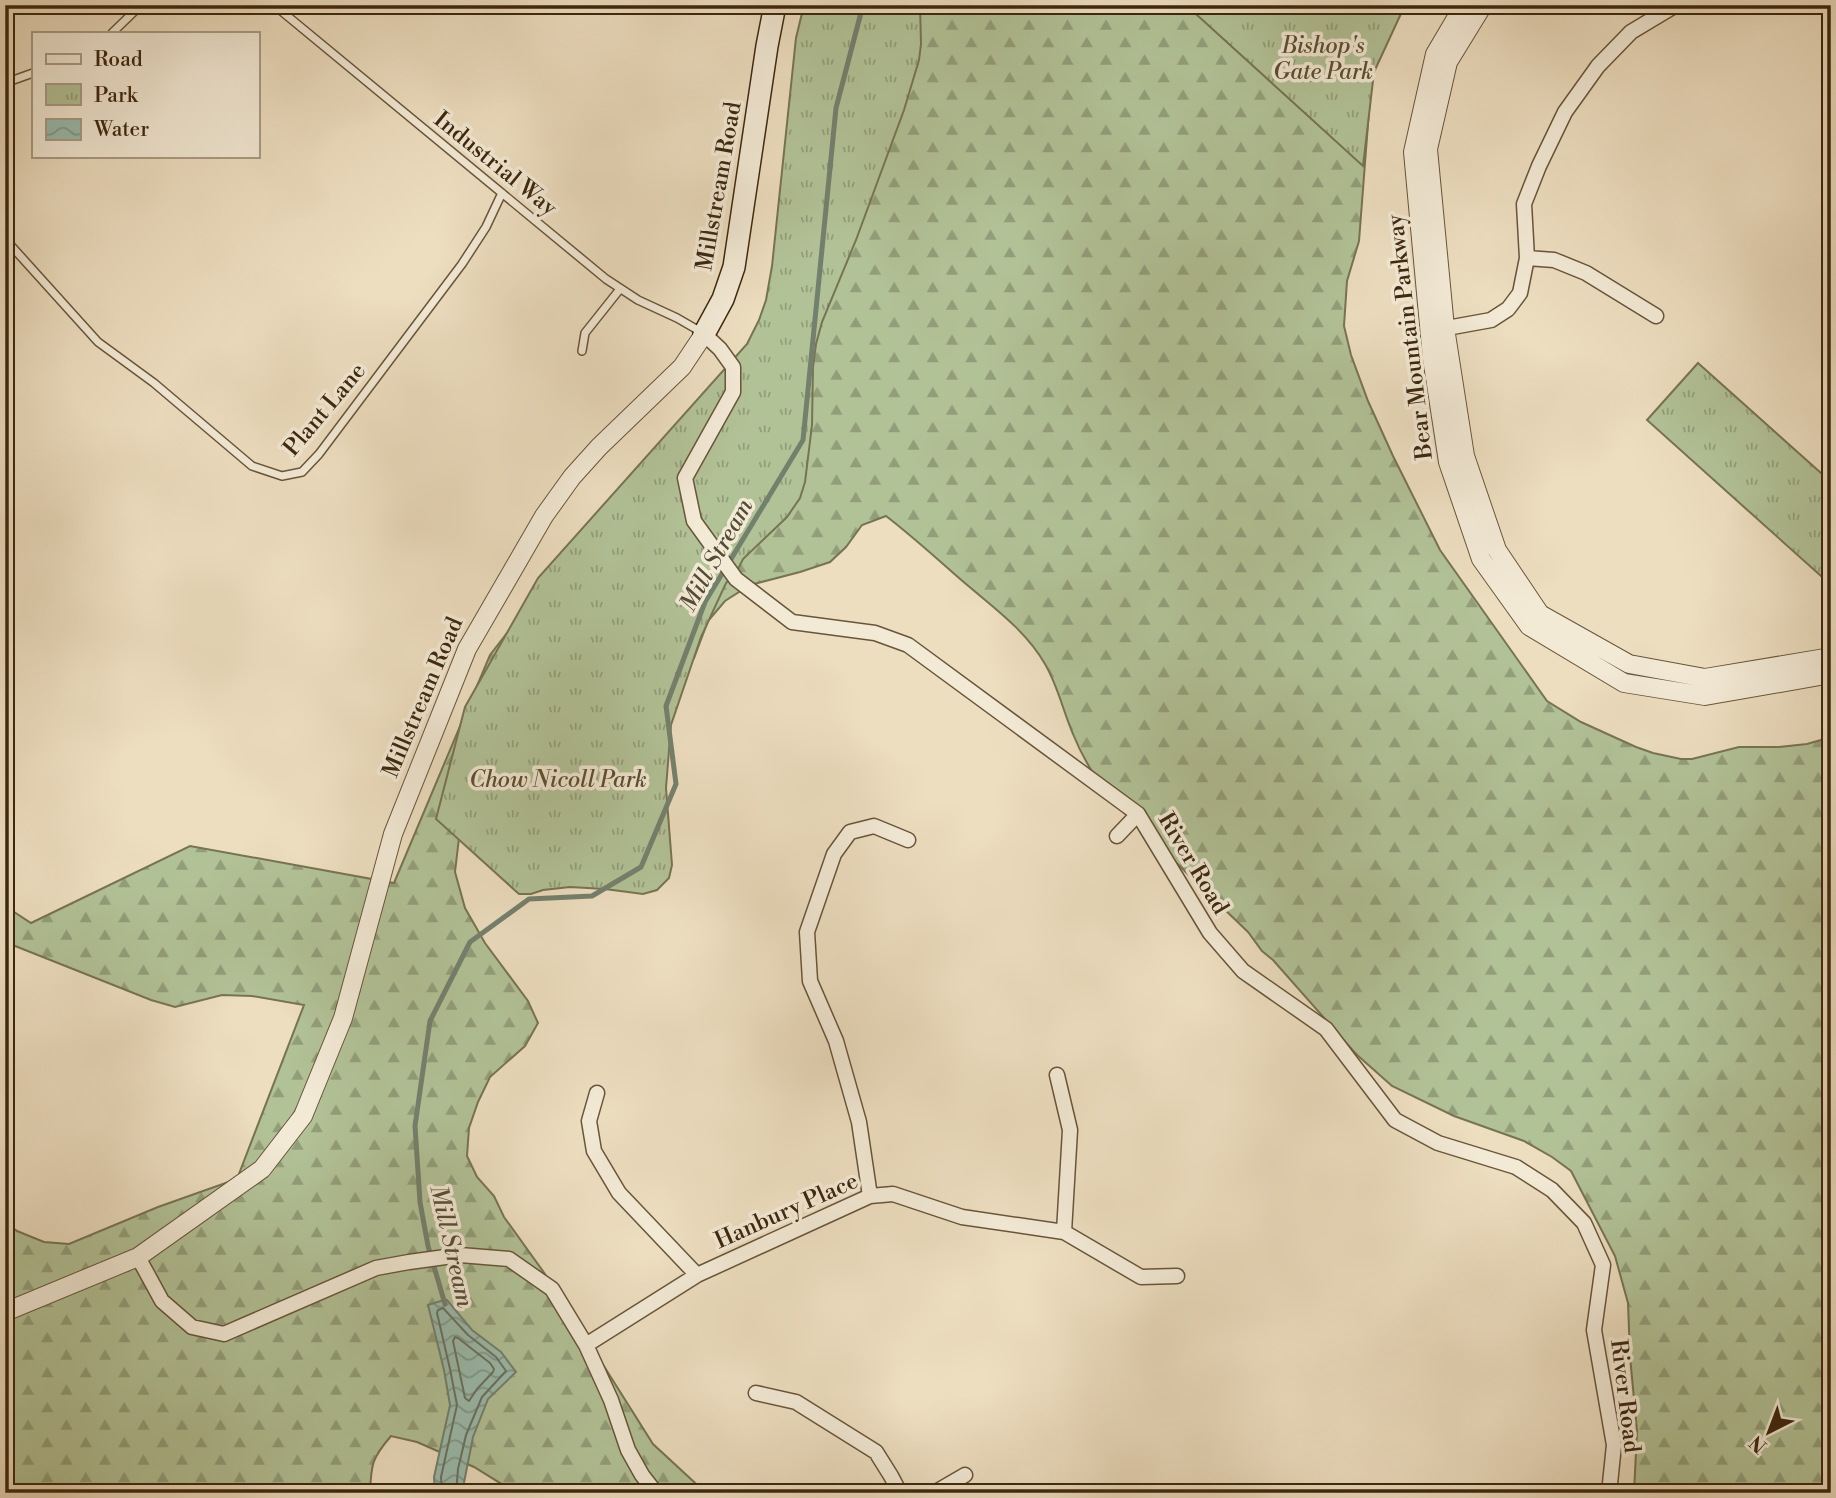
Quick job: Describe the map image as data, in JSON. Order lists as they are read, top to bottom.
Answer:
{
  "streets": {
    "main road": ["Millstream Road"],
    "street": ["Bear Mountain Parkway", "River Road", "Hanbury Place"],
    "lane": ["Industrial Way", "Plant Lane"]
  },
  "crossings": [
    ["Industrial Way", "Millstream Road"],
    ["Industrial Way", "Plant Lane"],
    ["Industrial Way", "River Road"],
    ["Millstream Road", "River Road"]
  ],
  "water": ["Mill Stream"],
  "parks": ["Bishop's Gate Park", "Chow Nicoll Park"],
  "legend": ["Road", "Park", "Water"],
  "north": "bottom left"
}
